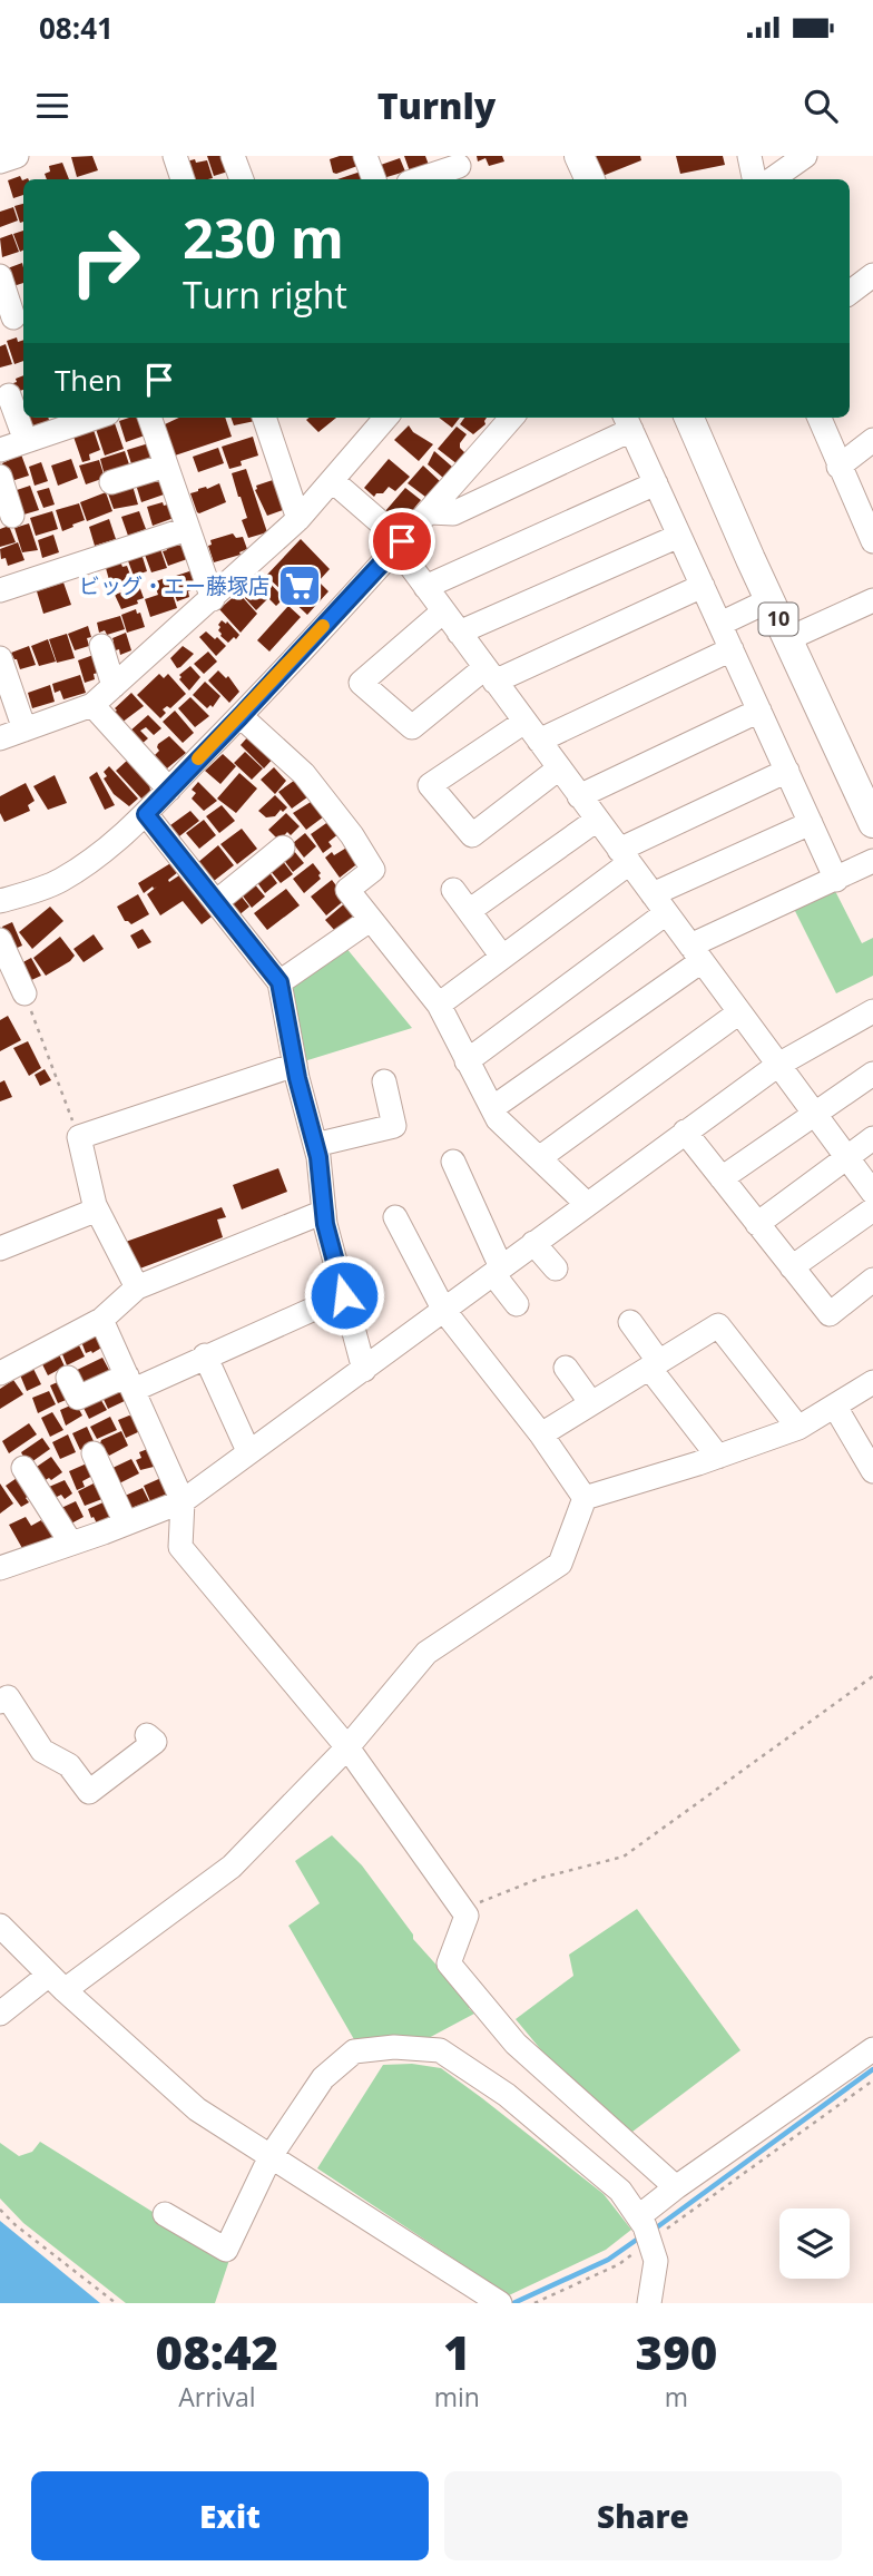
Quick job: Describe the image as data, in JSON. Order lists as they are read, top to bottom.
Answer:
{
  "streets": {
    "main road": ["10"]
  },
  "places": {
    "supermarket": ["ビッグ・エー藤塚店"]
  },
  "page": {
    "status": "08:41",
    "header": "Turnly",
    "turn": ["230 m", "Turn right"],
    "then": "Then",
    "eta": [
      "08:42",
      "Arrival",
      "1",
      "min",
      "390",
      "m"
    ],
    "buttons": ["Exit", "Share"]
  }
}
